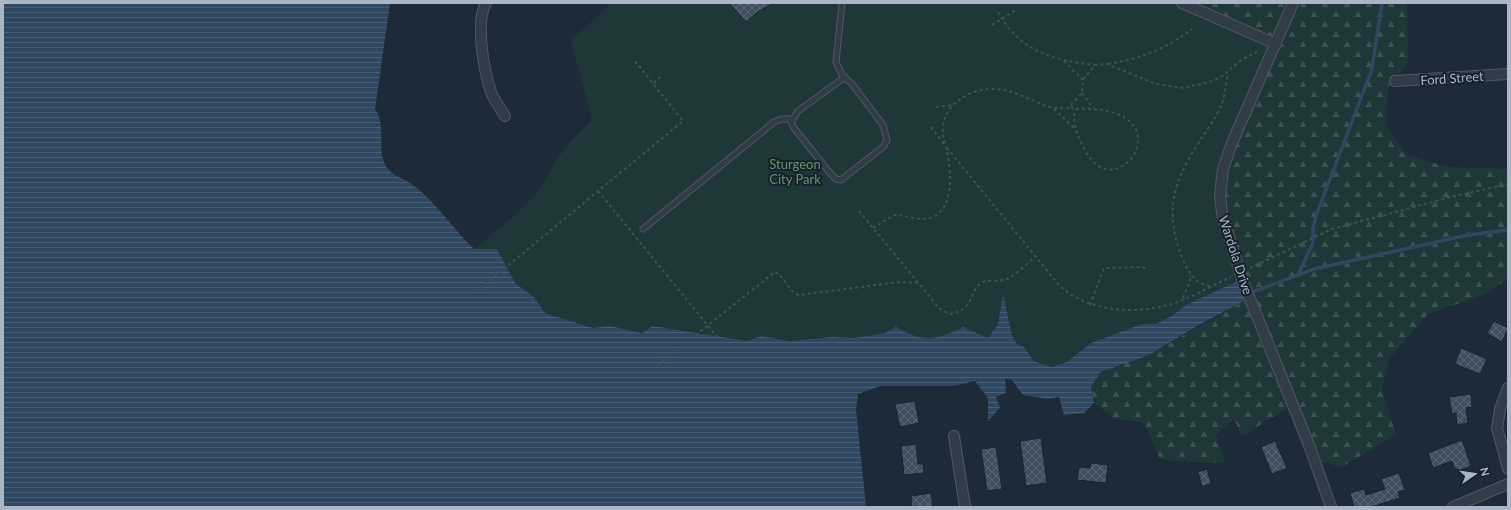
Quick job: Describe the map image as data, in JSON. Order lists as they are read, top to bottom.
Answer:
{
  "streets": {
    "street": ["Ford Street", "Wardola Drive"]
  },
  "parks": ["Sturgeon City Park"],
  "north": "right"
}
